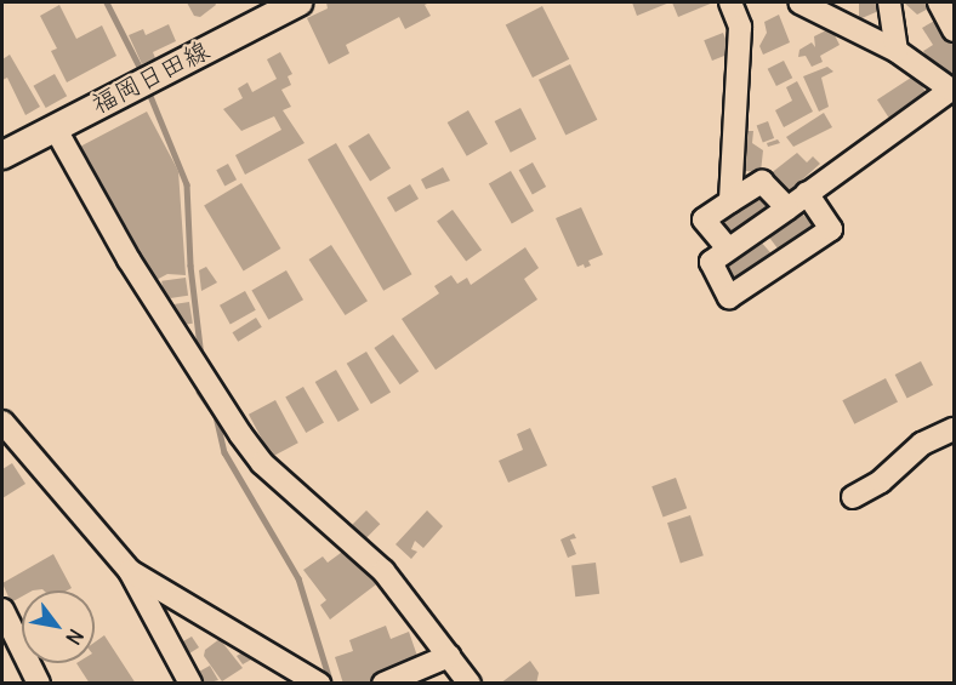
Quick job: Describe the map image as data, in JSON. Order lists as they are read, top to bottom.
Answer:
{
  "streets": {
    "main road": ["福岡日田線"]
  },
  "north": "bottom right"
}
